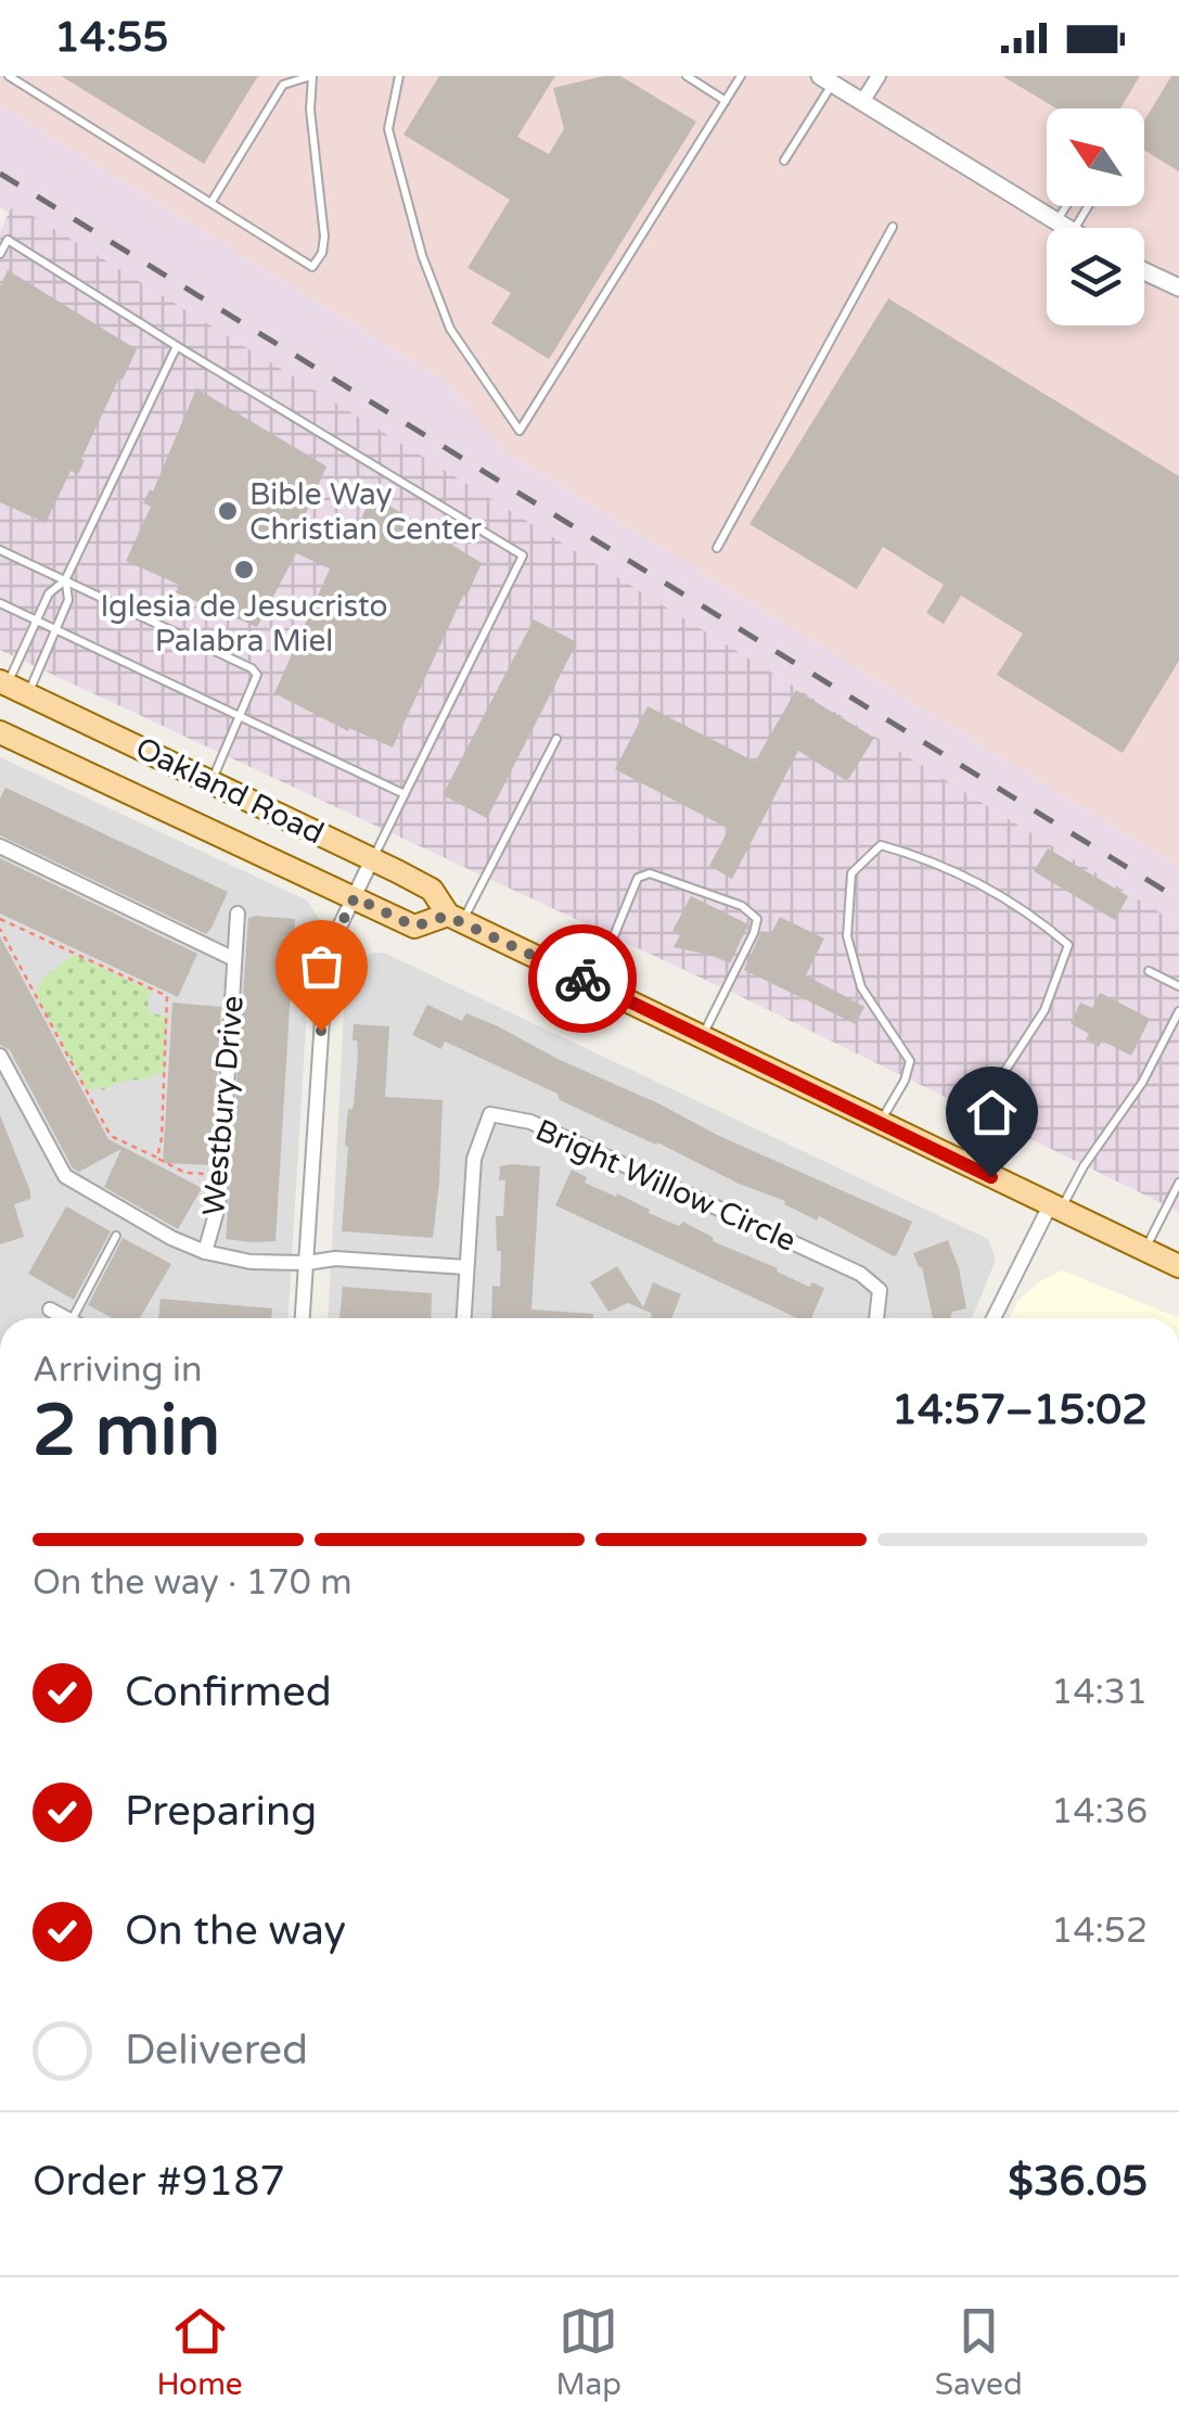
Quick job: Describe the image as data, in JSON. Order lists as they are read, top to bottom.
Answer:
{
  "streets": {
    "main road": ["Oakland Road"],
    "street": ["Westbury Drive", "Bright Willow Circle"]
  },
  "places": ["Bible Way Christian Center", "Iglesia de Jesucristo Palabra Miel"],
  "north": "top left",
  "page": {
    "status": "14:55",
    "heading": ["2 min", "Arriving in", "14:57–15:02"],
    "panel": ["Order #9187", "$36.05"],
    "bar": "On the way · 170 m",
    "list": [
      ["Confirmed", "14:31"],
      ["Preparing", "14:36"],
      ["On the way", "14:52"],
      "Delivered"
    ],
    "tabs": ["Home", "Map", "Saved"]
  }
}
